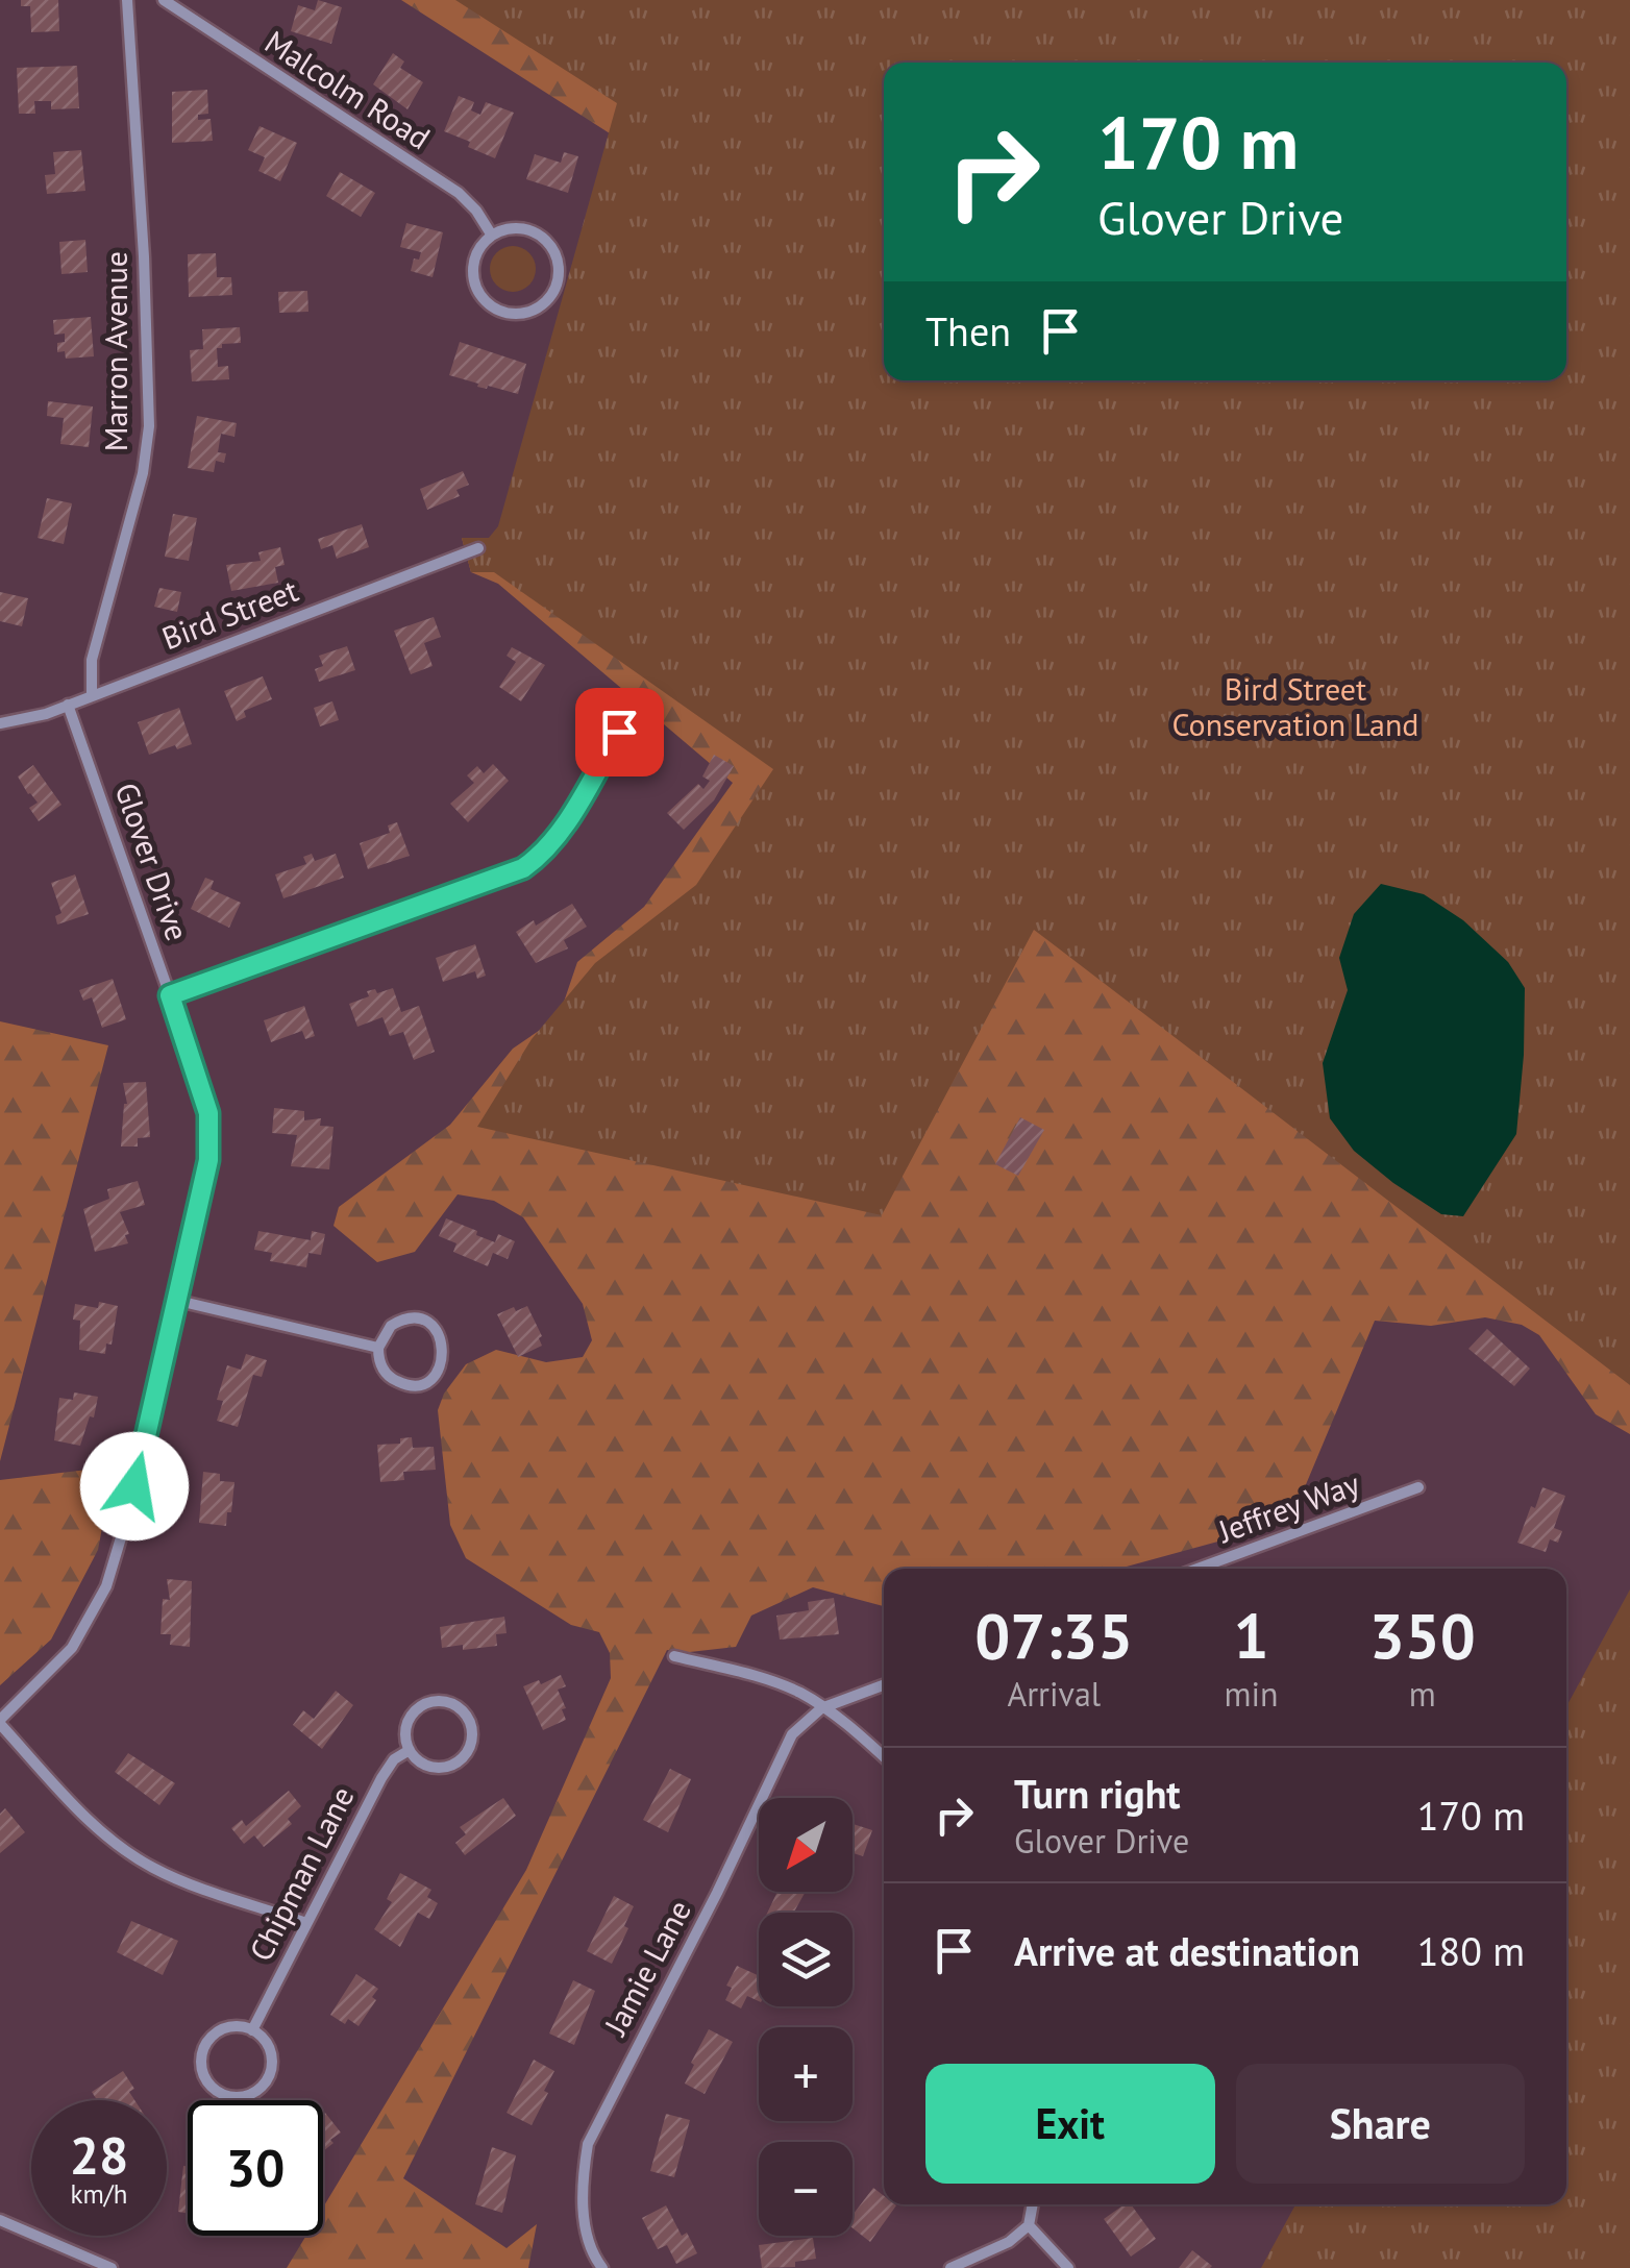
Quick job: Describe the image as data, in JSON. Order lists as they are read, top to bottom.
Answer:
{
  "streets": {
    "street": [
      "Malcolm Road",
      "Marron Avenue",
      "Bird Street",
      "Glover Drive",
      "Jeffrey Way",
      "Chipman Lane",
      "Jamie Lane"
    ]
  },
  "crossings": [
    ["Marron Avenue", "Bird Street"],
    ["Bird Street", "Glover Drive"]
  ],
  "parks": ["Bird Street Conservation Land"],
  "north": "bottom left",
  "page": {
    "turn": ["170 m", "Glover Drive"],
    "then": "Then",
    "eta": [
      "07:35",
      "Arrival",
      "1",
      "min",
      "350",
      "m"
    ],
    "list": [
      {
        "name": "Turn right",
        "note": "Glover Drive",
        "value": "170 m"
      },
      {
        "name": "Arrive at destination",
        "value": "180 m"
      }
    ],
    "map_buttons": ["+", "−"],
    "buttons": ["Exit", "Share"],
    "speed": "28 km/h",
    "limit": "30"
  }
}
